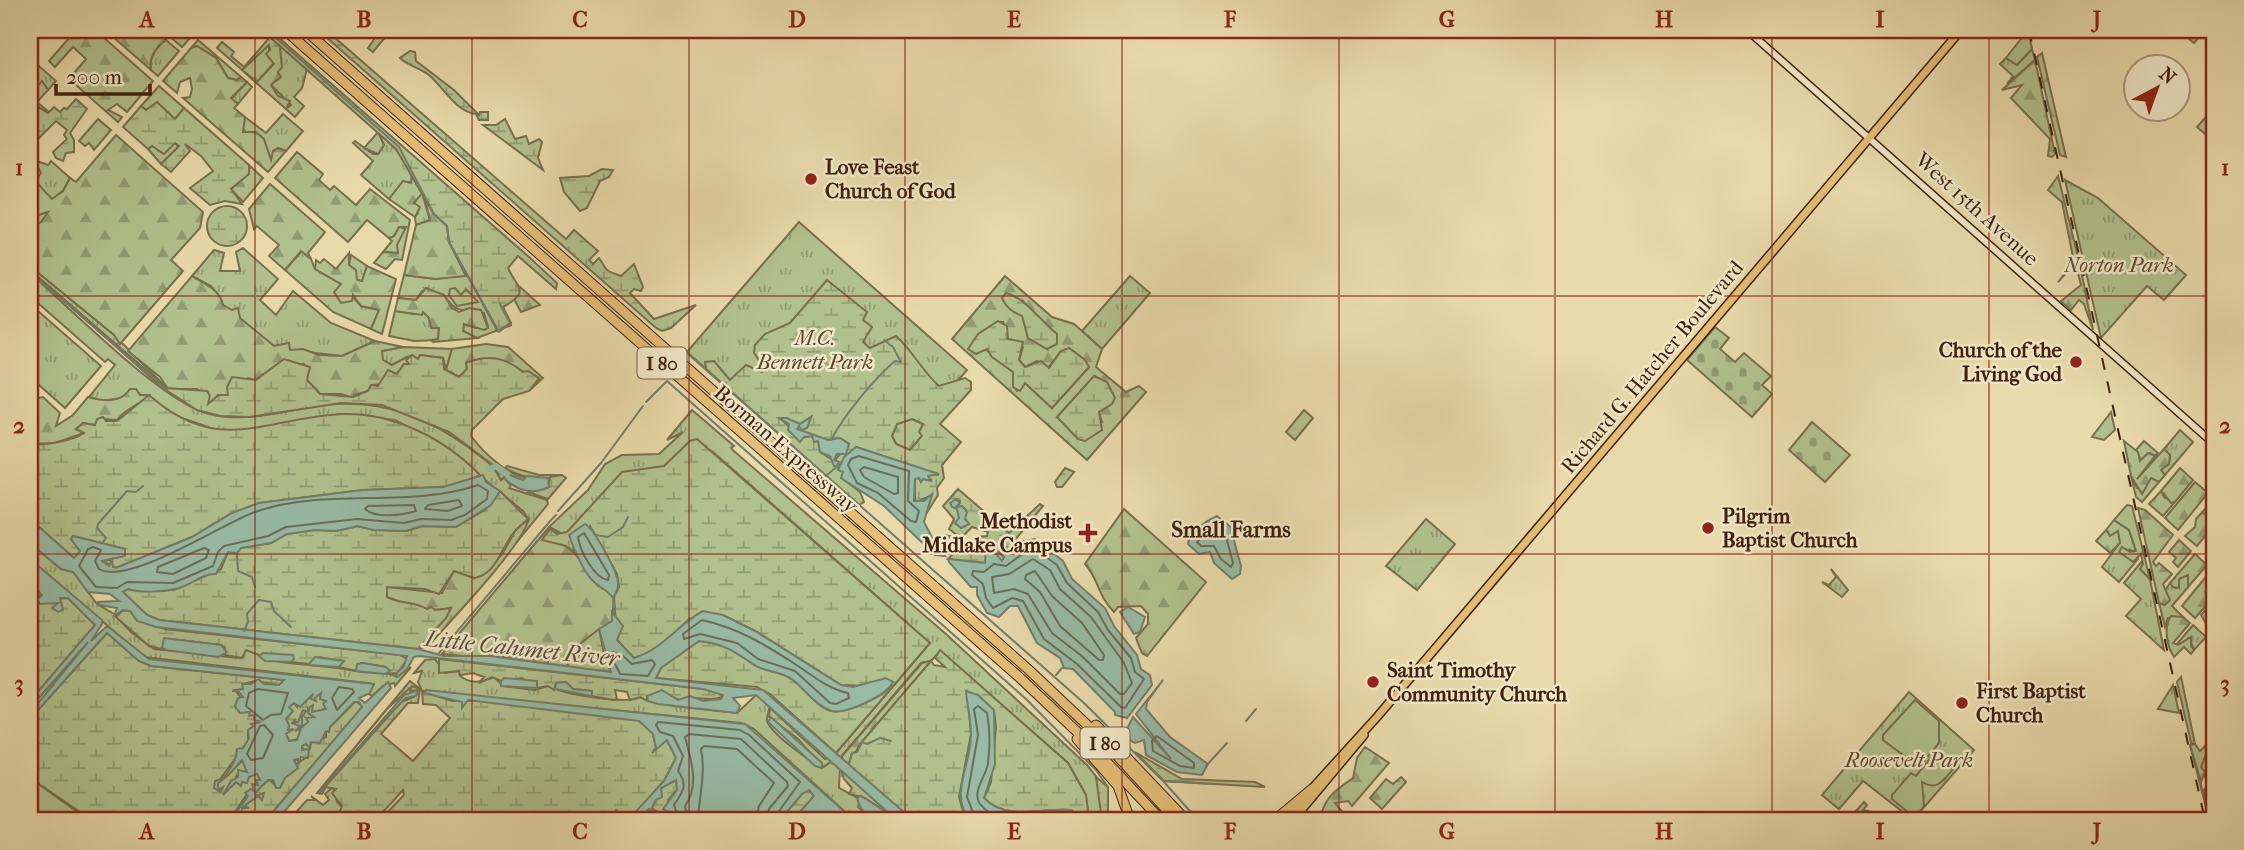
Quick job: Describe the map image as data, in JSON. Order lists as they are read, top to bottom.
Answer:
{
  "streets": {
    "highway": ["I 80", "Borman Expressway"],
    "main road": ["West 15th Avenue", "Richard G. Hatcher Boulevard"]
  },
  "crossings": [
    ["West 15th Avenue", "Richard G. Hatcher Boulevard"]
  ],
  "districts": ["Small Farms"],
  "water": ["Little Calumet River"],
  "parks": ["Norton Park", "M.C. Bennett Park", "Roosevelt Park"],
  "places": {
    "other": [
      "Love Feast Church of God",
      "Church of the Living God",
      "Pilgrim Baptist Church",
      "Saint Timothy Community Church",
      "First Baptist Church"
    ],
    "health": ["Methodist Midlake Campus"]
  },
  "scale_bar": "200 m",
  "north": "top right",
  "grid": {
    "columns": [
      "A",
      "B",
      "C",
      "D",
      "E",
      "F",
      "G",
      "H",
      "I",
      "J"
    ],
    "rows": ["1", "2", "3"]
  }
}
